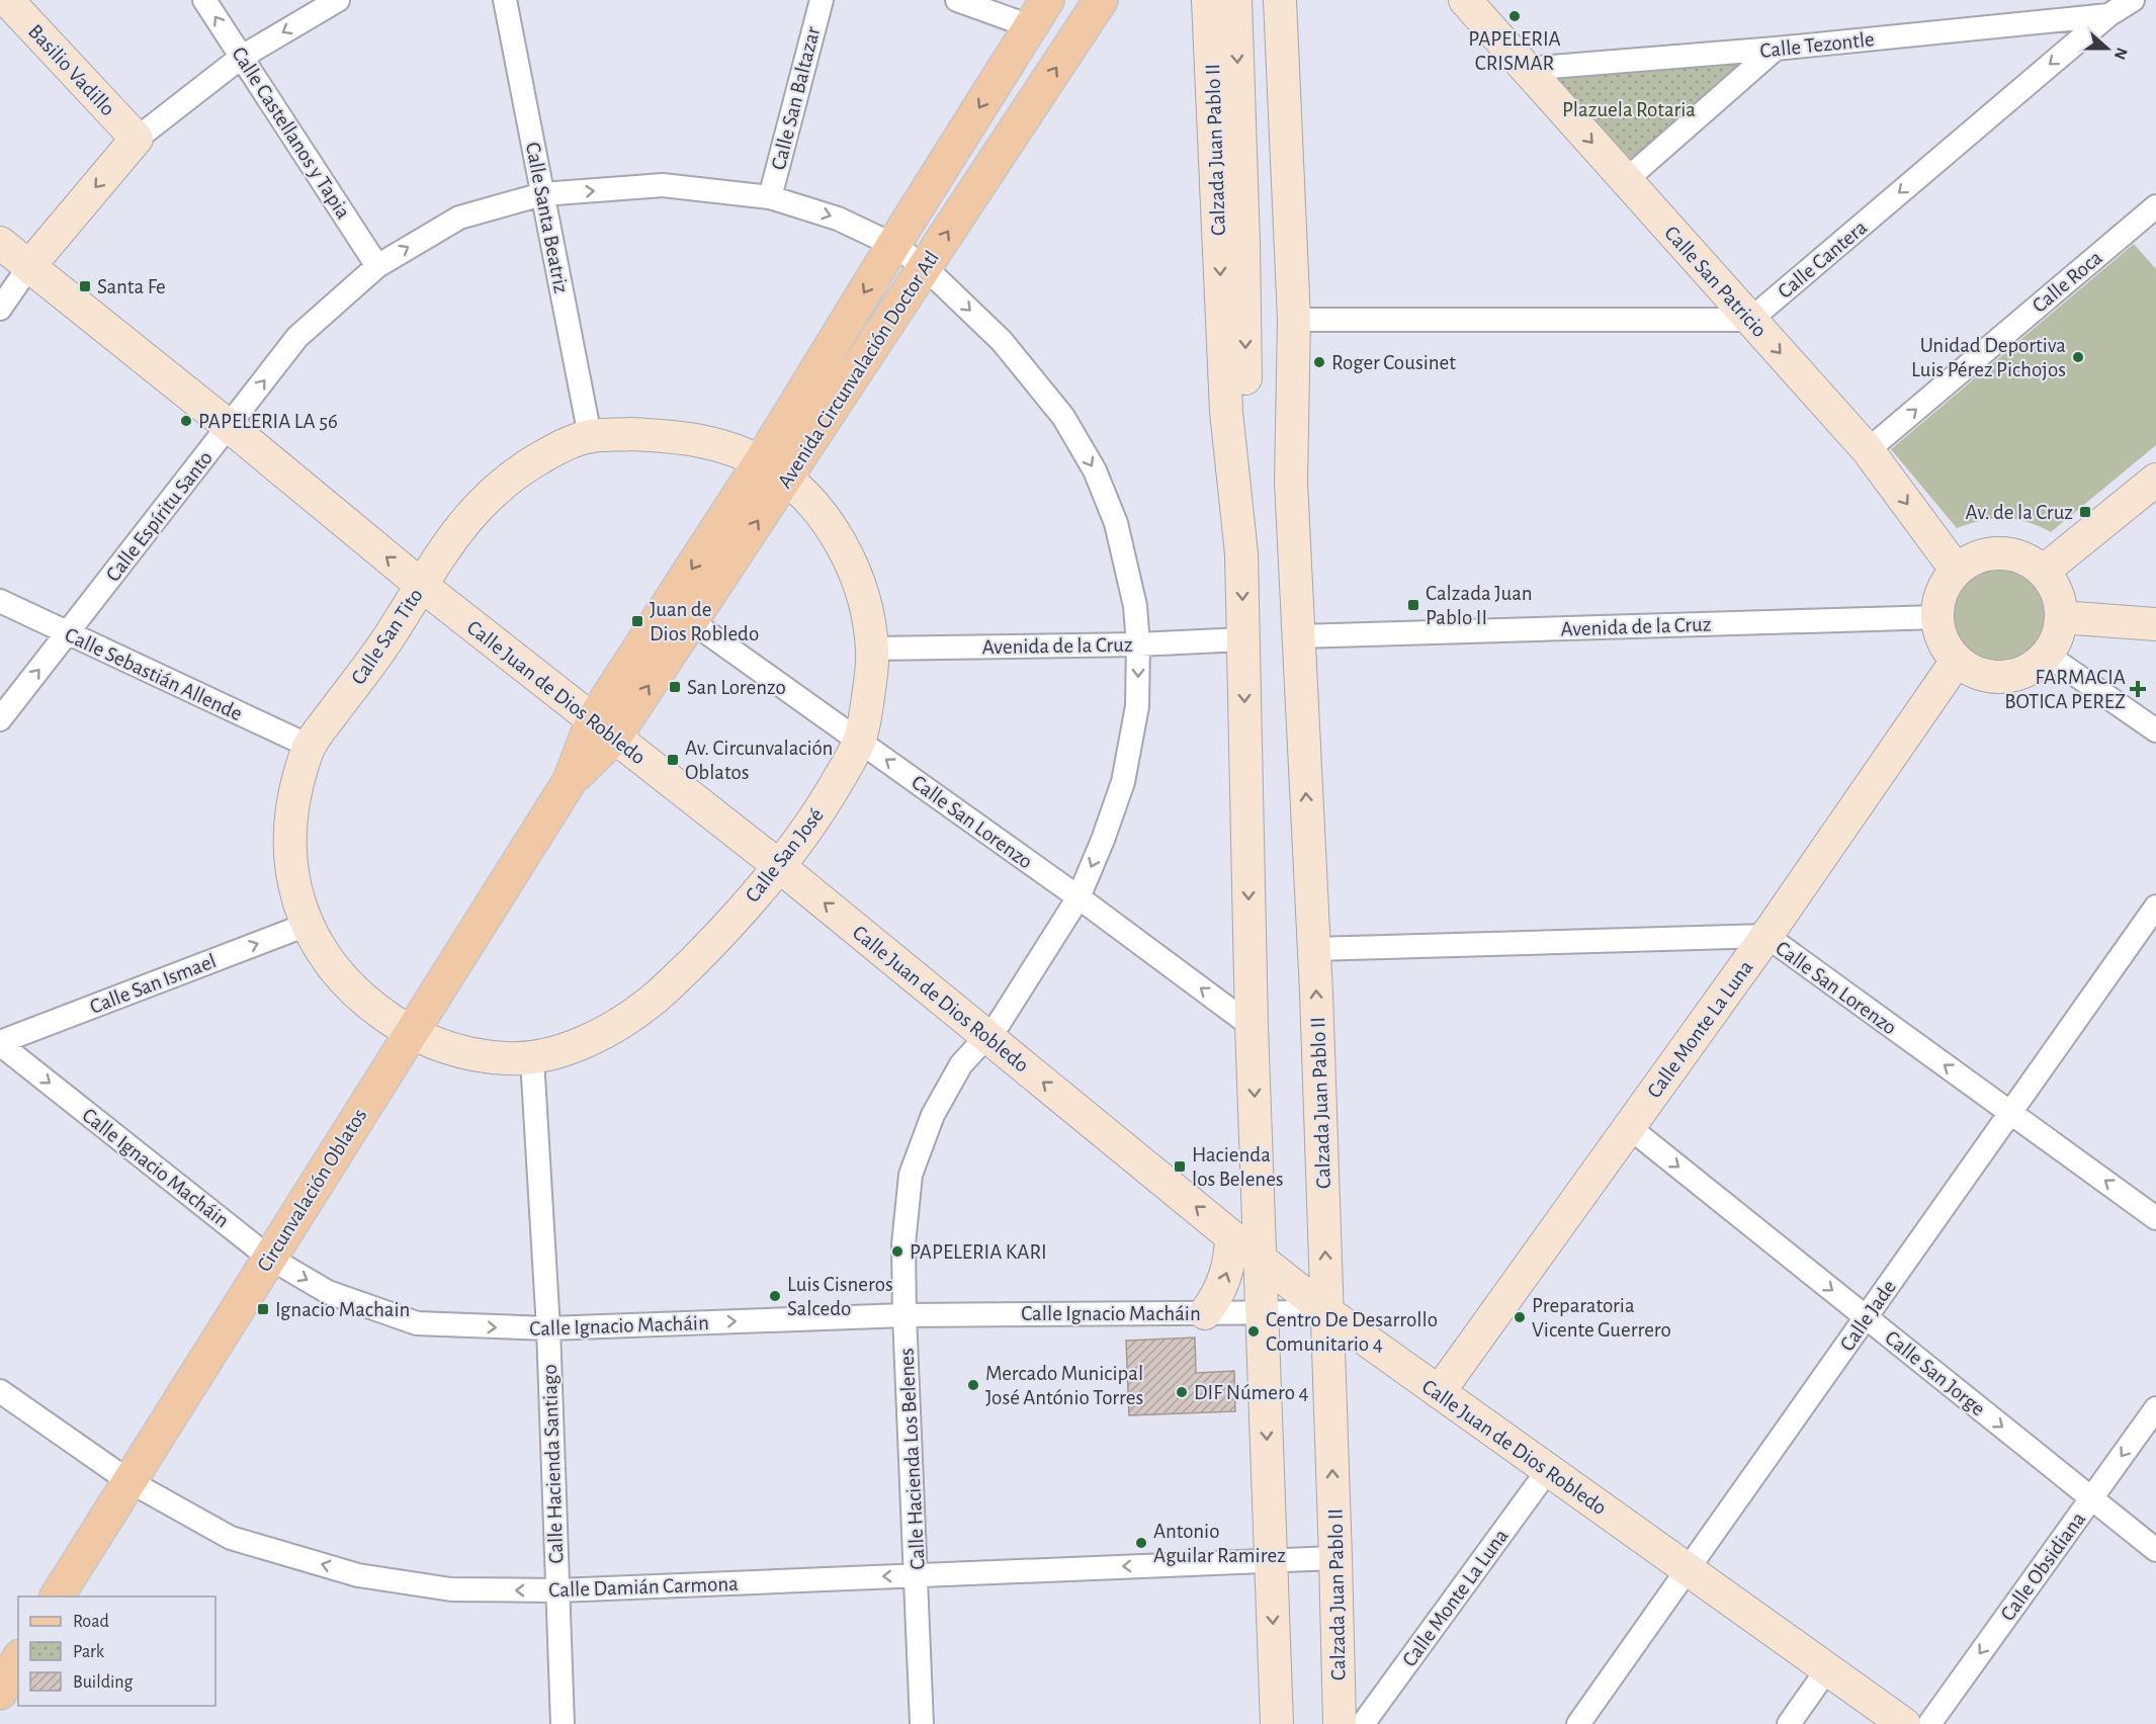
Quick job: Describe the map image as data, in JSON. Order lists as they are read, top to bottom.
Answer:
{
  "streets": {
    "main road": ["Avenida Circunvalación Doctor Atl", "Circunvalación Oblatos"],
    "street": [
      "Calle Tezontle",
      "Basilio Vadillo",
      "Calle San Baltazar",
      "Calle Castellanos y Tapia",
      "Calzada Juan Pablo II",
      "Calle Santa Beatriz",
      "Calle Cantera",
      "Calle San Patricio",
      "Calle Roca",
      "Calle Espíritu Santo",
      "Avenida de la Cruz",
      "Calle San Tito",
      "Calle Sebastián Allende",
      "Calle Juan de Dios Robledo",
      "Calle San Lorenzo",
      "Calle San José",
      "Calle San Ismael",
      "Calle Monte La Luna",
      "Calle Ignacio Macháin",
      "Calle Jade",
      "Calle San Jorge",
      "Calle Hacienda Los Belenes",
      "Calle Hacienda Santiago",
      "Calle Obsidiana",
      "Calle Damián Carmona"
    ]
  },
  "crossings": [
    ["Calle Tezontle", "Calle Cantera"],
    ["Calle Tezontle", "Calle San Patricio"],
    ["Calle San Baltazar", "Calle Espíritu Santo"],
    ["Calle Castellanos y Tapia", "Calle Espíritu Santo"],
    ["Calzada Juan Pablo II", "Avenida de la Cruz"],
    ["Calzada Juan Pablo II", "Calle Juan de Dios Robledo"],
    ["Calzada Juan Pablo II", "Calle San Lorenzo"],
    ["Calzada Juan Pablo II", "Calle Ignacio Macháin"],
    ["Calzada Juan Pablo II", "Calle Damián Carmona"],
    ["Calle Santa Beatriz", "Calle Espíritu Santo"],
    ["Calle Santa Beatriz", "Calle San Tito"],
    ["Calle Cantera", "Calle San Patricio"],
    ["Calle San Patricio", "Calle Roca"],
    ["Calle San Patricio", "Avenida de la Cruz"],
    ["Calle San Patricio", "Calle Monte La Luna"],
    ["Avenida Circunvalación Doctor Atl", "Calle Espíritu Santo"],
    ["Avenida Circunvalación Doctor Atl", "Calle San Tito"],
    ["Avenida Circunvalación Doctor Atl", "Calle Juan de Dios Robledo"],
    ["Avenida Circunvalación Doctor Atl", "Calle San Lorenzo"],
    ["Avenida Circunvalación Doctor Atl", "Calle San José"],
    ["Avenida Circunvalación Doctor Atl", "Circunvalación Oblatos"],
    ["Avenida Circunvalación Doctor Atl", "Calle Hacienda Los Belenes"],
    ["Calle Espíritu Santo", "Calle Sebastián Allende"],
    ["Calle Espíritu Santo", "Calle Juan de Dios Robledo"],
    ["Calle Espíritu Santo", "Calle Hacienda Los Belenes"],
    ["Avenida de la Cruz", "Calle San José"],
    ["Avenida de la Cruz", "Calle Monte La Luna"],
    ["Avenida de la Cruz", "Calle Hacienda Los Belenes"],
    ["Calle San Tito", "Calle Sebastián Allende"],
    ["Calle San Tito", "Calle Juan de Dios Robledo"],
    ["Calle San Tito", "Calle San José"],
    ["Calle San Tito", "Calle San Ismael"],
    ["Calle San Tito", "Circunvalación Oblatos"],
    ["Calle Juan de Dios Robledo", "Calle San José"],
    ["Calle Juan de Dios Robledo", "Calle Monte La Luna"],
    ["Calle Juan de Dios Robledo", "Calle Ignacio Macháin"],
    ["Calle Juan de Dios Robledo", "Circunvalación Oblatos"],
    ["Calle Juan de Dios Robledo", "Calle Jade"],
    ["Calle Juan de Dios Robledo", "Calle Hacienda Los Belenes"],
    ["Calle San Lorenzo", "Calle San José"],
    ["Calle San Lorenzo", "Calle Monte La Luna"],
    ["Calle San Lorenzo", "Calle Jade"],
    ["Calle San Lorenzo", "Calle Hacienda Los Belenes"],
    ["Calle San José", "Circunvalación Oblatos"],
    ["Calle San José", "Calle Hacienda Santiago"],
    ["Calle San Ismael", "Calle Ignacio Macháin"],
    ["Calle Monte La Luna", "Calle San Jorge"],
    ["Calle Ignacio Macháin", "Circunvalación Oblatos"],
    ["Calle Ignacio Macháin", "Calle Hacienda Los Belenes"],
    ["Calle Ignacio Macháin", "Calle Hacienda Santiago"],
    ["Circunvalación Oblatos", "Calle Damián Carmona"],
    ["Calle Jade", "Calle San Jorge"],
    ["Calle San Jorge", "Calle Obsidiana"],
    ["Calle Hacienda Los Belenes", "Calle Damián Carmona"],
    ["Calle Hacienda Santiago", "Calle Damián Carmona"]
  ],
  "one_way": [
    "Calle San Patricio",
    "Calle Roca",
    "Calle Espíritu Santo",
    "Calle San Lorenzo",
    "Calle San Ismael",
    "Calle Ignacio Macháin",
    "Calle San Jorge",
    "Calle Hacienda Los Belenes",
    "Calle Obsidiana",
    "Calle Damián Carmona"
  ],
  "parks": ["Plazuela Rotaria"],
  "places": {
    "other": [
      "PAPELERIA CRISMAR",
      "Unidad Deportiva Luis Pérez Pichojos",
      "Roger Cousinet",
      "PAPELERIA LA 56",
      "PAPELERIA KARI",
      "Luis Cisneros Salcedo",
      "Preparatoria Vicente Guerrero",
      "Centro De Desarrollo Comunitario 4",
      "Mercado Municipal José António Torres",
      "DIF Número 4",
      "Antonio Aguilar Ramirez"
    ],
    "transit": [
      "Santa Fe",
      "Av. de la Cruz",
      "Calzada Juan Pablo II",
      "Juan de Dios Robledo",
      "San Lorenzo",
      "Av. Circunvalación Oblatos",
      "Hacienda los Belenes",
      "Ignacio Machain"
    ],
    "health": ["FARMACIA BOTICA PEREZ"]
  },
  "legend": ["Road", "Park", "Building"],
  "north": "right"
}
